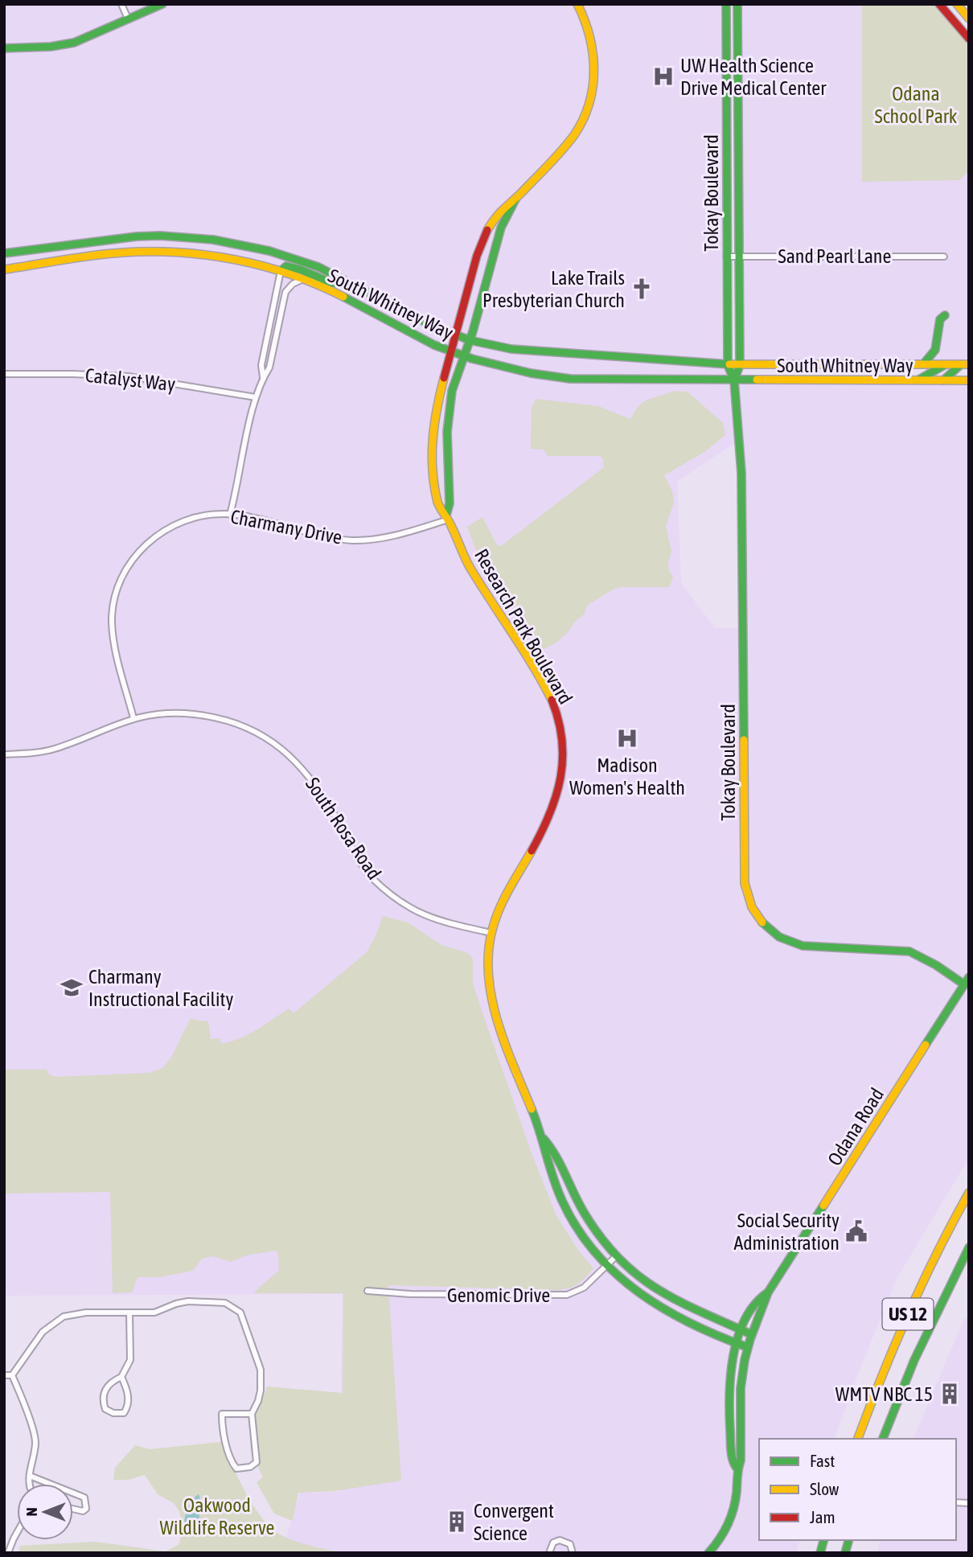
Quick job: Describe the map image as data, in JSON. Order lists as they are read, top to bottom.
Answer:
{
  "streets": {
    "main road": [
      "Tokay Boulevard",
      "South Whitney Way",
      "Research Park Boulevard",
      "Odana Road",
      "US 12"
    ],
    "street": [
      "Sand Pearl Lane",
      "Catalyst Way",
      "Charmany Drive",
      "South Rosa Road",
      "Genomic Drive"
    ]
  },
  "crossings": [
    ["Tokay Boulevard", "Sand Pearl Lane"],
    ["Tokay Boulevard", "South Whitney Way"],
    ["Tokay Boulevard", "Odana Road"],
    ["South Whitney Way", "Research Park Boulevard"],
    ["Charmany Drive", "Research Park Boulevard"],
    ["Charmany Drive", "South Rosa Road"],
    ["Research Park Boulevard", "South Rosa Road"],
    ["Research Park Boulevard", "Odana Road"],
    ["Research Park Boulevard", "Genomic Drive"]
  ],
  "parks": ["Odana School Park", "Oakwood Wildlife Reserve"],
  "places": {
    "hospital": ["UW Health Science Drive Medical Center", "Madison Women's Health"],
    "church": ["Lake Trails Presbyterian Church"],
    "school or university": ["Charmany Instructional Facility"],
    "public building": ["Social Security Administration"],
    "building": ["WMTV NBC 15", "Convergent Science"]
  },
  "legend": ["Fast", "Slow", "Jam"],
  "north": "left"
}
